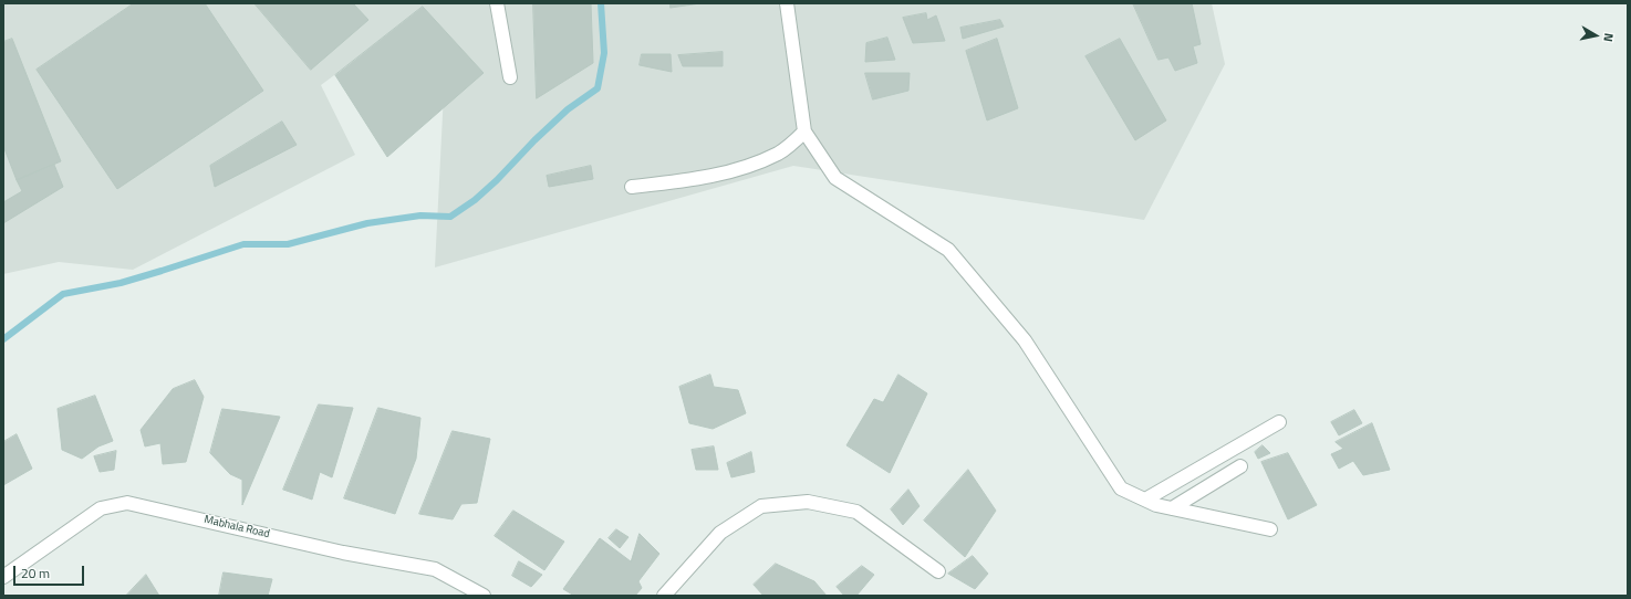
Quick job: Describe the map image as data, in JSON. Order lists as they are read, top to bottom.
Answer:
{
  "streets": {
    "street": ["Mabhala Road"]
  },
  "scale_bar": "20 m",
  "north": "right"
}
